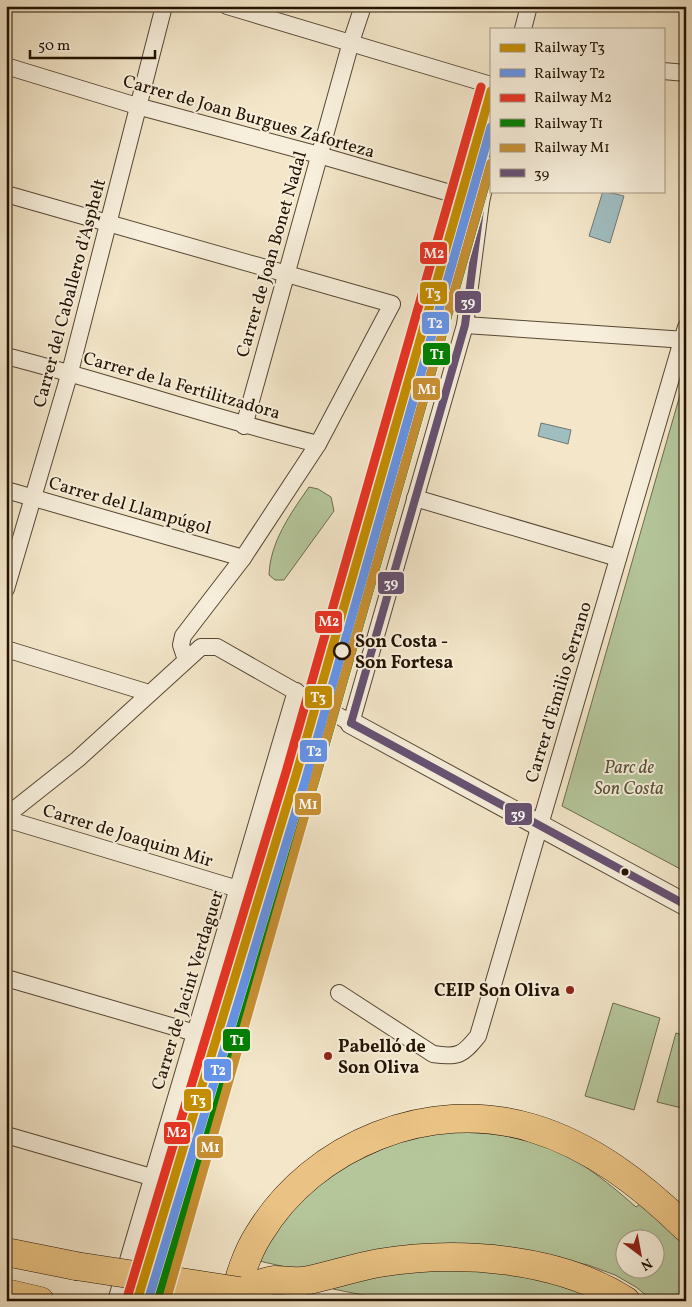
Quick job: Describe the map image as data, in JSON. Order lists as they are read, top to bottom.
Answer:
{
  "streets": {
    "street": [
      "Carrer de Joan Burgues Zaforteza",
      "Carrer de Joan Bonet Nadal",
      "Carrer del Caballero d'Asphelt",
      "Carrer de la Fertilitzadora",
      "Carrer del Llampúgol",
      "Carrer d'Emilio Serrano",
      "Carrer de Joaquim Mir",
      "Carrer de Jacint Verdaguer"
    ]
  },
  "crossings": [
    ["Carrer de Joan Burgues Zaforteza", "Carrer de Joan Bonet Nadal"],
    ["Carrer de Joan Burgues Zaforteza", "Carrer del Caballero d'Asphelt"],
    ["Carrer de Joan Bonet Nadal", "Carrer de la Fertilitzadora"],
    ["Carrer del Caballero d'Asphelt", "Carrer de la Fertilitzadora"],
    ["Carrer del Caballero d'Asphelt", "Carrer del Llampúgol"],
    ["Carrer de Joaquim Mir", "Carrer de Jacint Verdaguer"]
  ],
  "parks": ["Parc de Son Costa"],
  "places": ["Son Costa - Son Fortesa", "CEIP Son Oliva", "Pabelló de Son Oliva"],
  "lines": [
    "rail line M2",
    "rail line T3",
    "rail line T2",
    "transit line 39",
    "rail line M1",
    "rail line T1"
  ],
  "legend": [
    "Railway T3",
    "Railway T2",
    "Railway M2",
    "Railway T1",
    "Railway M1",
    "39"
  ],
  "scale_bar": "50 m",
  "north": "bottom right"
}
